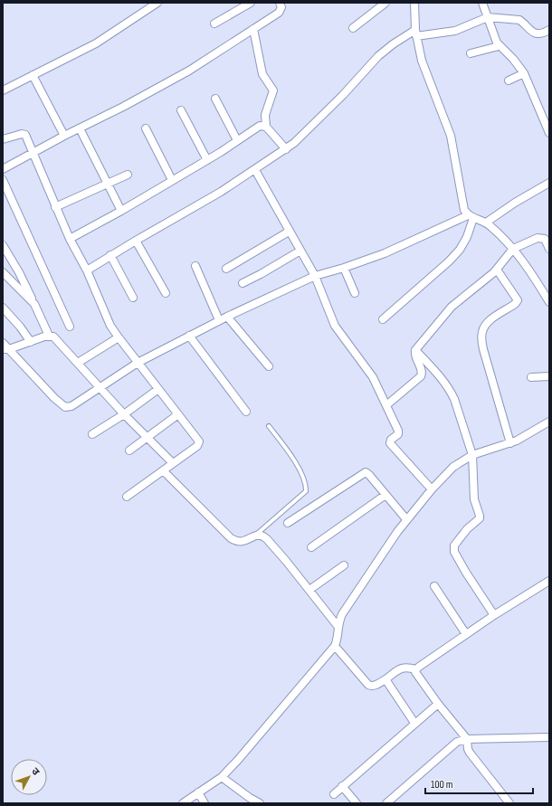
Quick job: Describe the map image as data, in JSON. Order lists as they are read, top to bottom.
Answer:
{
  "scale_bar": "100 m",
  "north": "top right"
}
